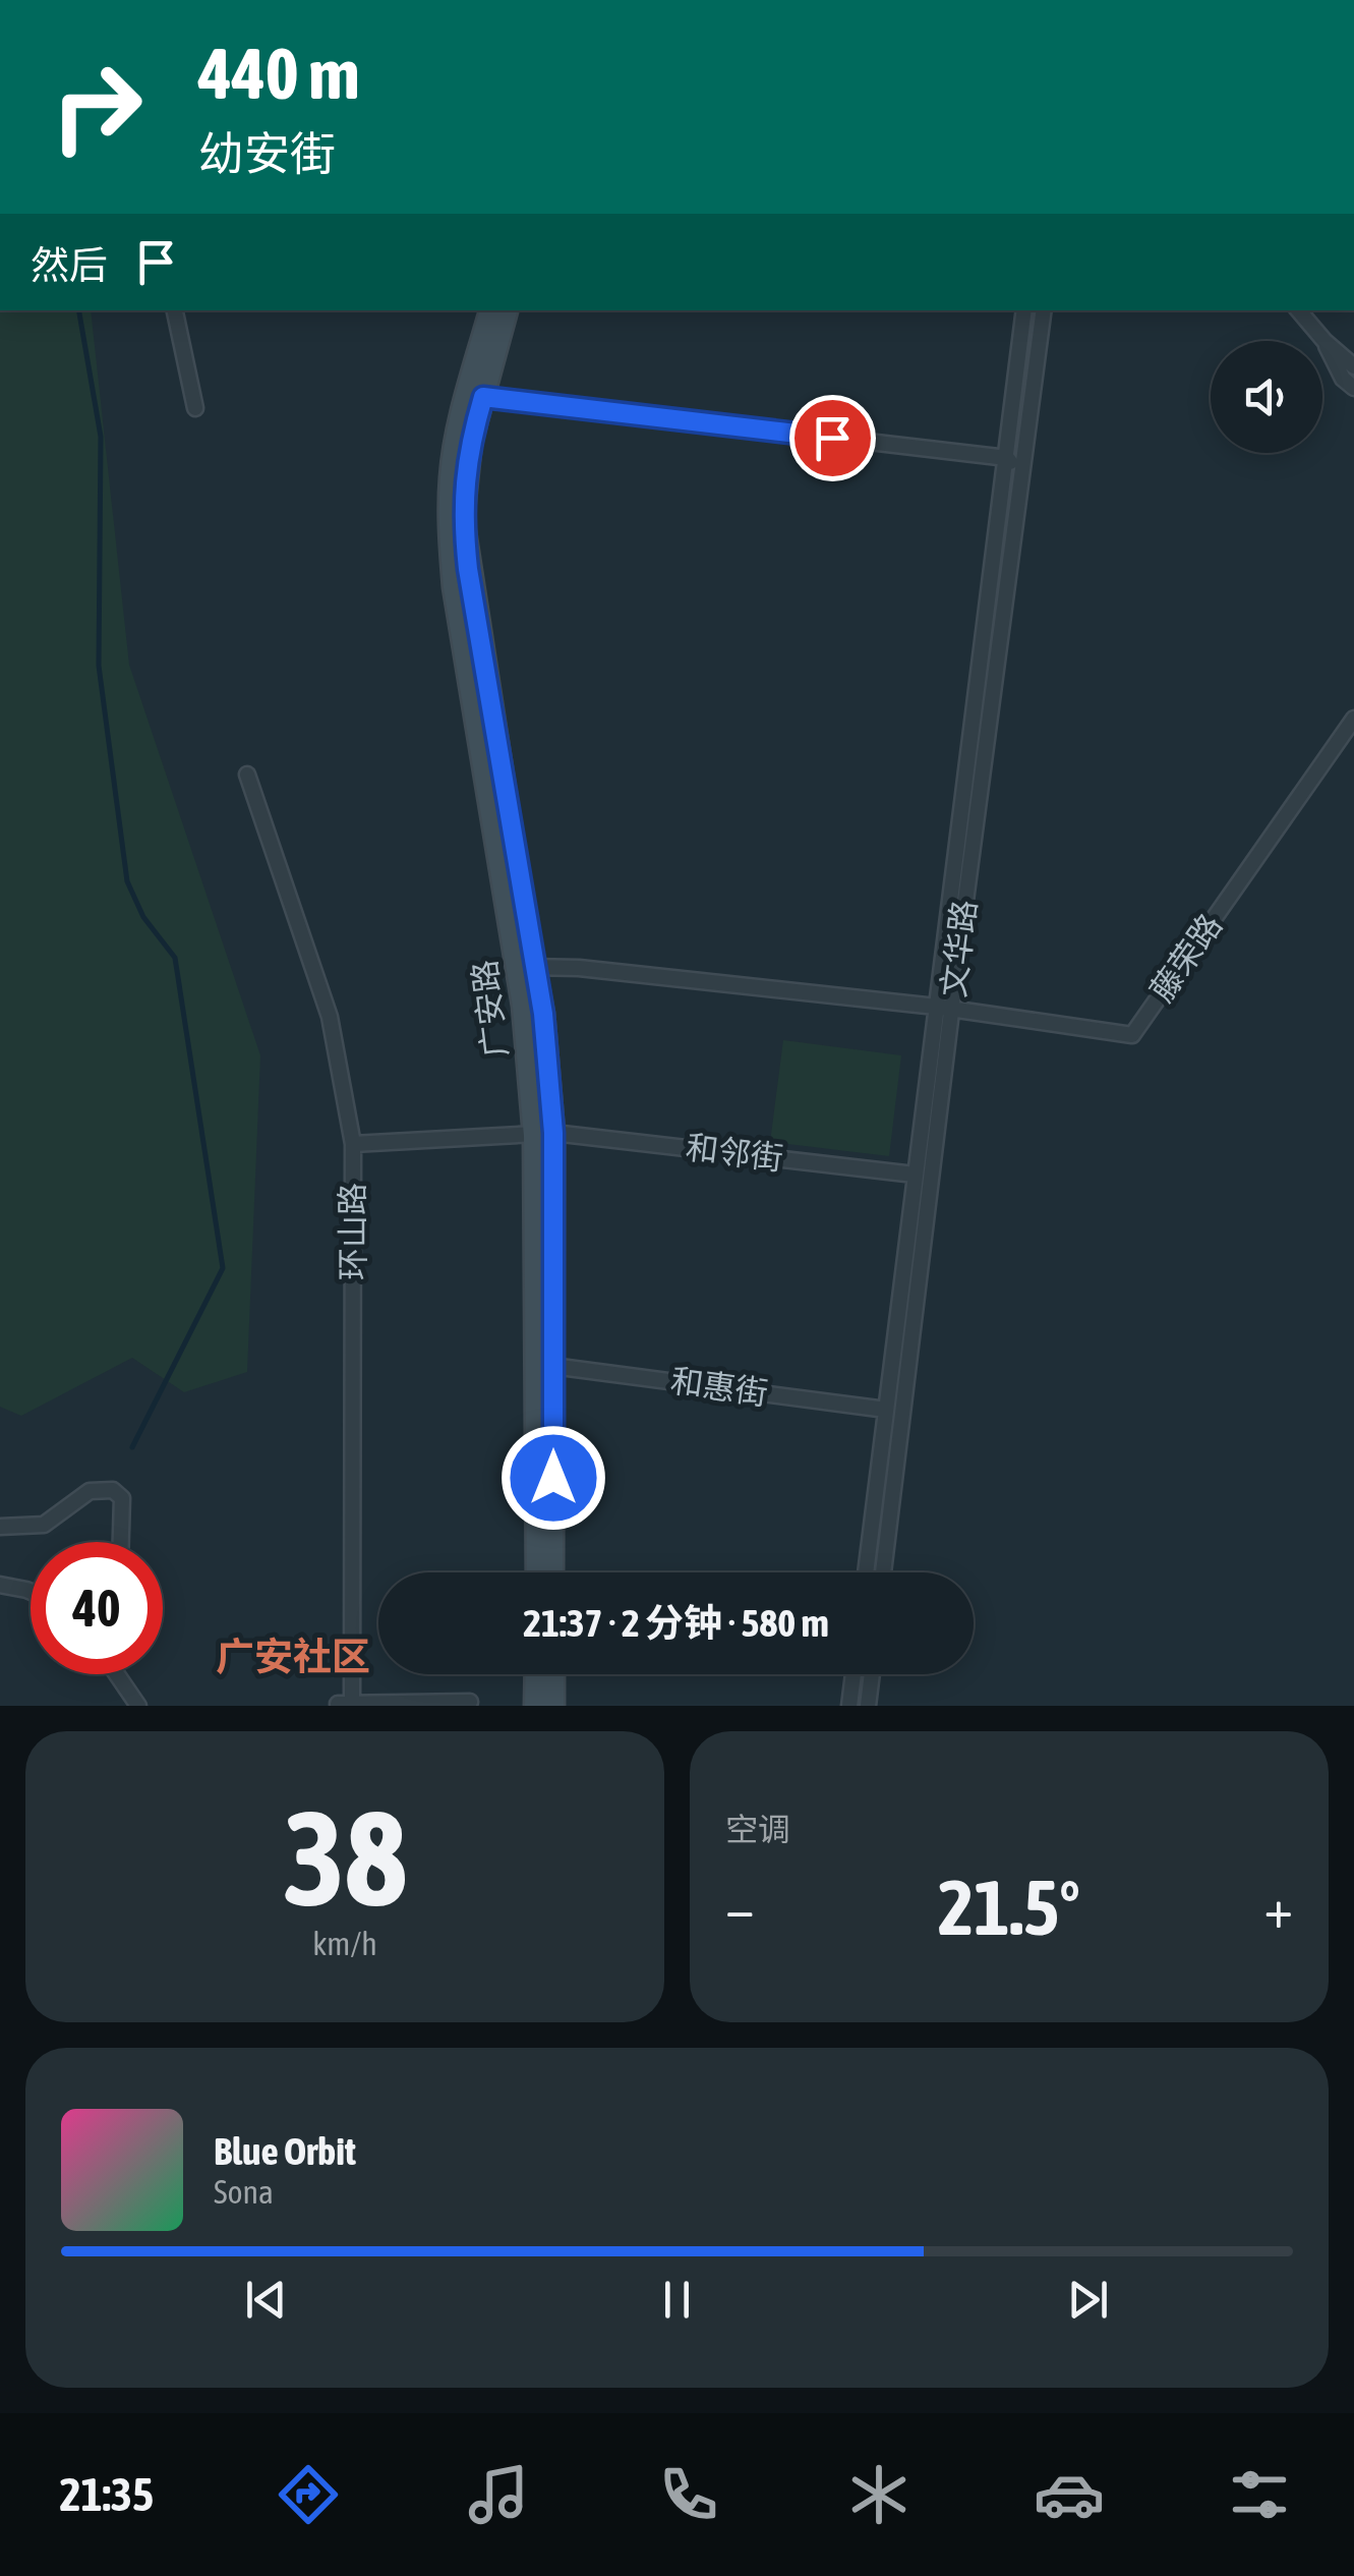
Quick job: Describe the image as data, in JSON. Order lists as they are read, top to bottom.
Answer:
{
  "streets": {
    "street": [
      "文华路",
      "藤荣路",
      "广安路",
      "和邻街",
      "环山路",
      "和惠街"
    ]
  },
  "crossings": [
    ["文华路", "藤荣路"],
    ["文华路", "和邻街"],
    ["文华路", "和惠街"],
    ["藤荣路", "广安路"],
    ["广安路", "和邻街"],
    ["广安路", "和惠街"],
    ["和邻街", "环山路"]
  ],
  "districts": ["广安社区"],
  "page": {
    "turn": ["440 m", "幼安街"],
    "then": "然后",
    "limit": "40",
    "trip": "21:37 · 2 分钟 · 580 m",
    "tile": [
      ["38", "km/h"],
      "空调"
    ],
    "heat": ["−", "21.5°", "+"],
    "song": ["Blue Orbit", "Sona"],
    "tabs": "21:35"
  }
}
